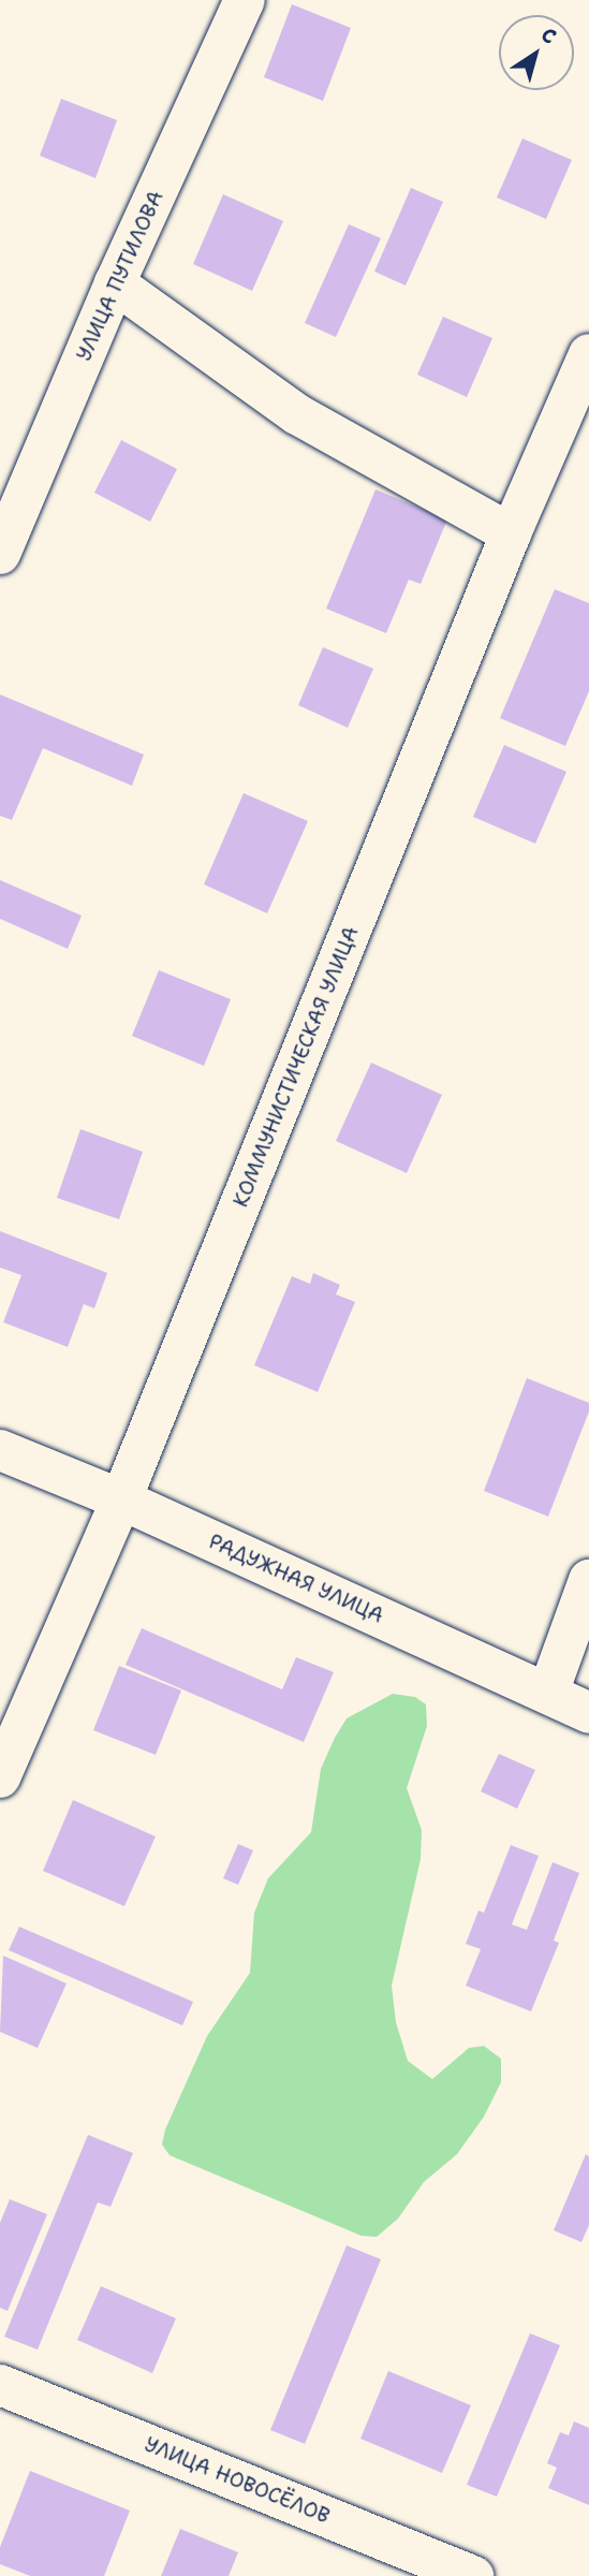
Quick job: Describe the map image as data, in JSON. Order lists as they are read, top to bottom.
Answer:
{
  "streets": {
    "street": [
      "УЛИЦА ПУТИЛОВА",
      "КОММУНИСТИЧЕСКАЯ УЛИЦА",
      "РАДУЖНАЯ УЛИЦА",
      "УЛИЦА НОВОСЁЛОВ"
    ]
  },
  "crossings": [
    ["КОММУНИСТИЧЕСКАЯ УЛИЦА", "РАДУЖНАЯ УЛИЦА"]
  ],
  "north": "top right"
}
